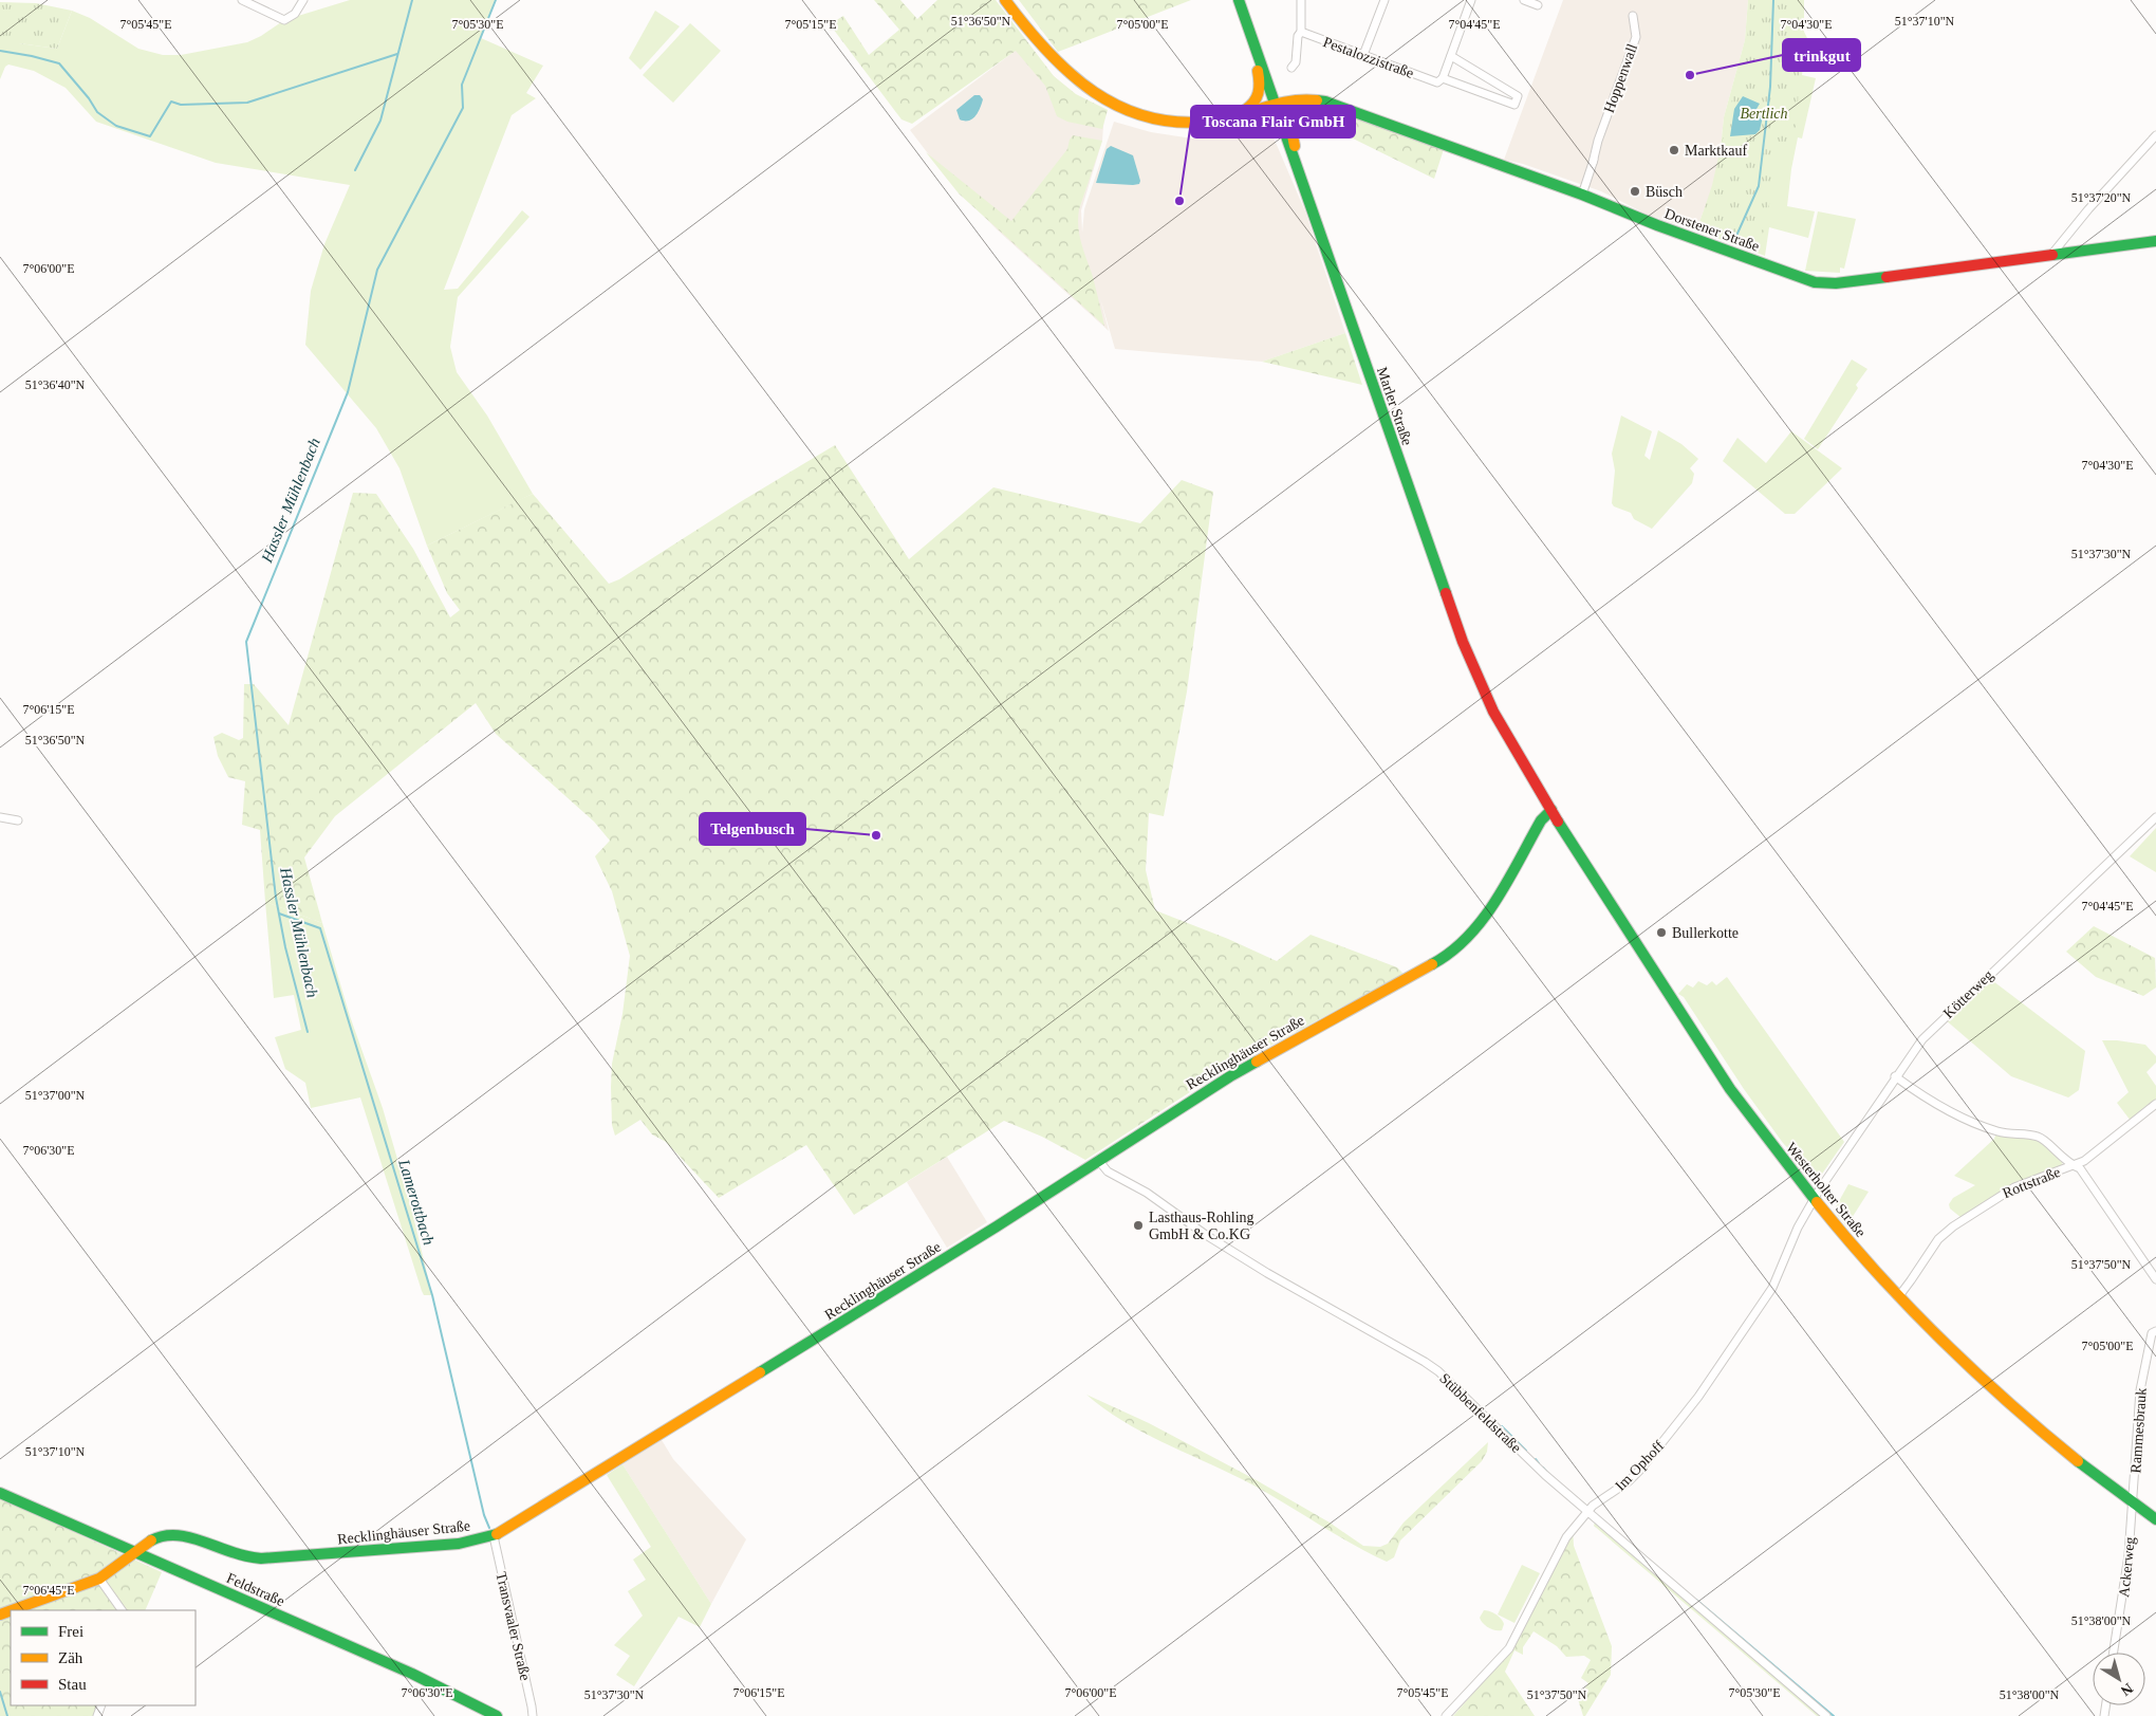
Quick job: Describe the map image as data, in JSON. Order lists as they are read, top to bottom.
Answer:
{
  "streets": {
    "main road": [
      "Dorstener Straße",
      "Marler Straße",
      "Recklinghäuser Straße",
      "Westerholter Straße",
      "Feldstraße"
    ],
    "street": [
      "Pestalozzistraße",
      "Hoppenwall",
      "Kötterweg",
      "Rottstraße",
      "Stübbenfeldstraße",
      "Rammesbrauk",
      "Im Ophoff",
      "Ackerweg",
      "Transvaaler Straße"
    ]
  },
  "crossings": [
    ["Hoppenwall", "Dorstener Straße"],
    ["Dorstener Straße", "Marler Straße"],
    ["Marler Straße", "Recklinghäuser Straße"],
    ["Marler Straße", "Westerholter Straße"],
    ["Kötterweg", "Westerholter Straße"],
    ["Kötterweg", "Im Ophoff"],
    ["Recklinghäuser Straße", "Westerholter Straße"],
    ["Recklinghäuser Straße", "Stübbenfeldstraße"],
    ["Recklinghäuser Straße", "Feldstraße"],
    ["Recklinghäuser Straße", "Transvaaler Straße"],
    ["Rottstraße", "Westerholter Straße"],
    ["Westerholter Straße", "Rammesbrauk"],
    ["Westerholter Straße", "Im Ophoff"],
    ["Westerholter Straße", "Ackerweg"],
    ["Stübbenfeldstraße", "Im Ophoff"],
    ["Rammesbrauk", "Ackerweg"]
  ],
  "water": ["Hassler Mühlenbach", "Lamerottbach"],
  "parks": ["Bertlich"],
  "places": [
    "trinkgut",
    "Marktkauf",
    "Büsch",
    "Toscana Flair GmbH",
    "Telgenbusch",
    "Bullerkotte",
    "Lasthaus-Rohling GmbH & Co.KG"
  ],
  "legend": ["Frei", "Zäh", "Stau"],
  "north": "bottom right",
  "coordinates": [
    "51°36'50\"N",
    "51°37'10\"N",
    "7°05'45\"E",
    "7°05'30\"E",
    "7°05'00\"E",
    "7°04'45\"E",
    "7°04'30\"E",
    "7°05'15\"E",
    "51°37'20\"N",
    "7°06'00\"E",
    "51°36'40\"N",
    "51°37'30\"N",
    "7°06'15\"E",
    "51°37'00\"N",
    "7°06'30\"E",
    "51°37'50\"N",
    "7°06'45\"E",
    "51°38'00\"N"
  ]
}
